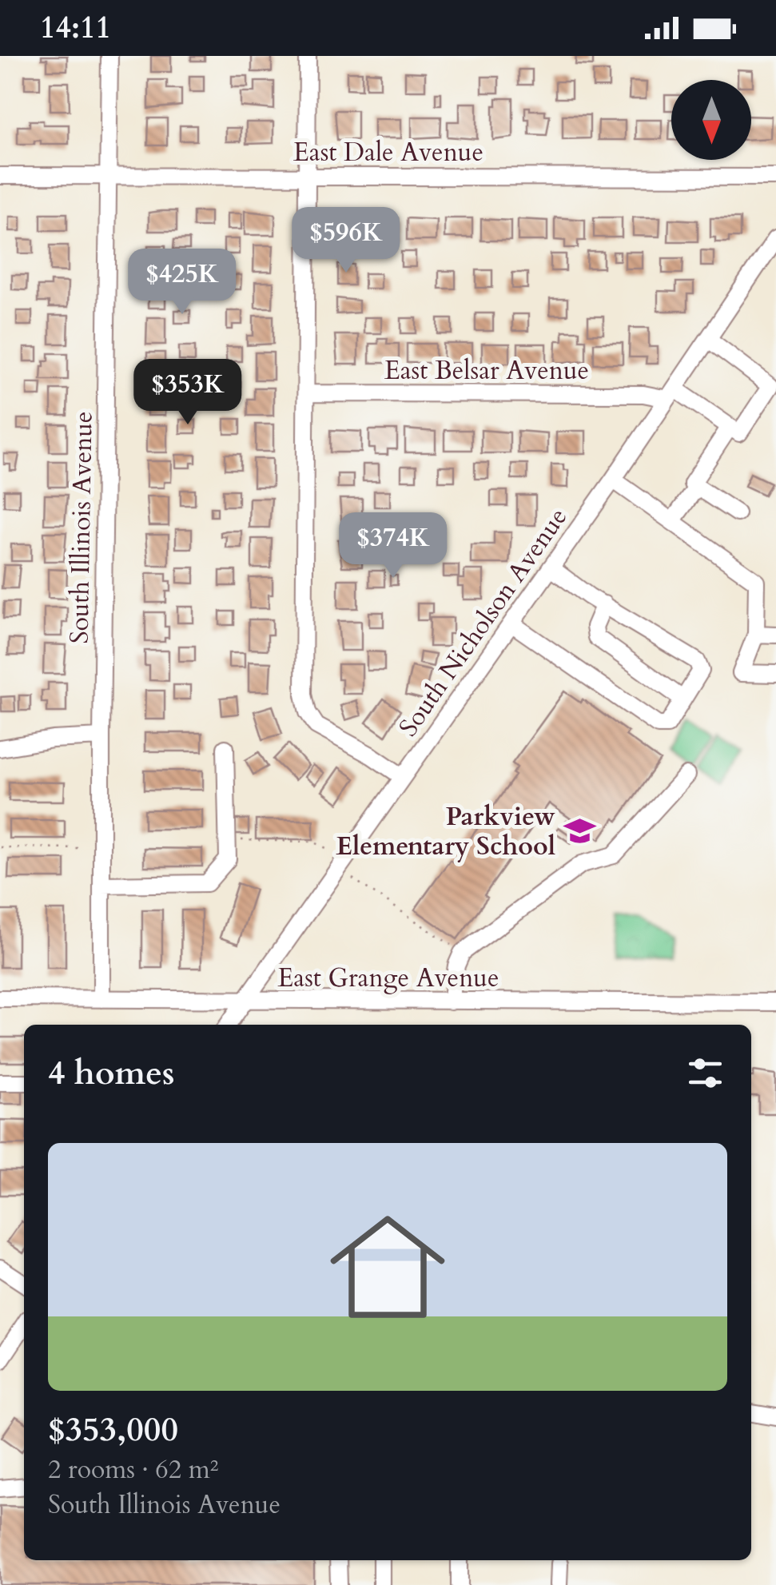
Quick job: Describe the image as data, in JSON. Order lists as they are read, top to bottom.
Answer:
{
  "streets": {
    "street": [
      "East Dale Avenue",
      "East Belsar Avenue",
      "South Illinois Avenue",
      "South Nicholson Avenue",
      "East Grange Avenue"
    ]
  },
  "crossings": [
    ["East Dale Avenue", "South Illinois Avenue"],
    ["East Belsar Avenue", "South Nicholson Avenue"],
    ["South Illinois Avenue", "East Grange Avenue"],
    ["South Nicholson Avenue", "East Grange Avenue"]
  ],
  "places": {
    "school or university": ["Parkview Elementary School"]
  },
  "north": "bottom",
  "page": {
    "status": "14:11",
    "price": [
      "$596K",
      "$425K",
      "$353K",
      "$374K"
    ],
    "heading": "4 homes",
    "list": [
      {
        "name": "$353,000",
        "note": "2 rooms · 62 m² · South Illinois Avenue"
      }
    ]
  }
}
